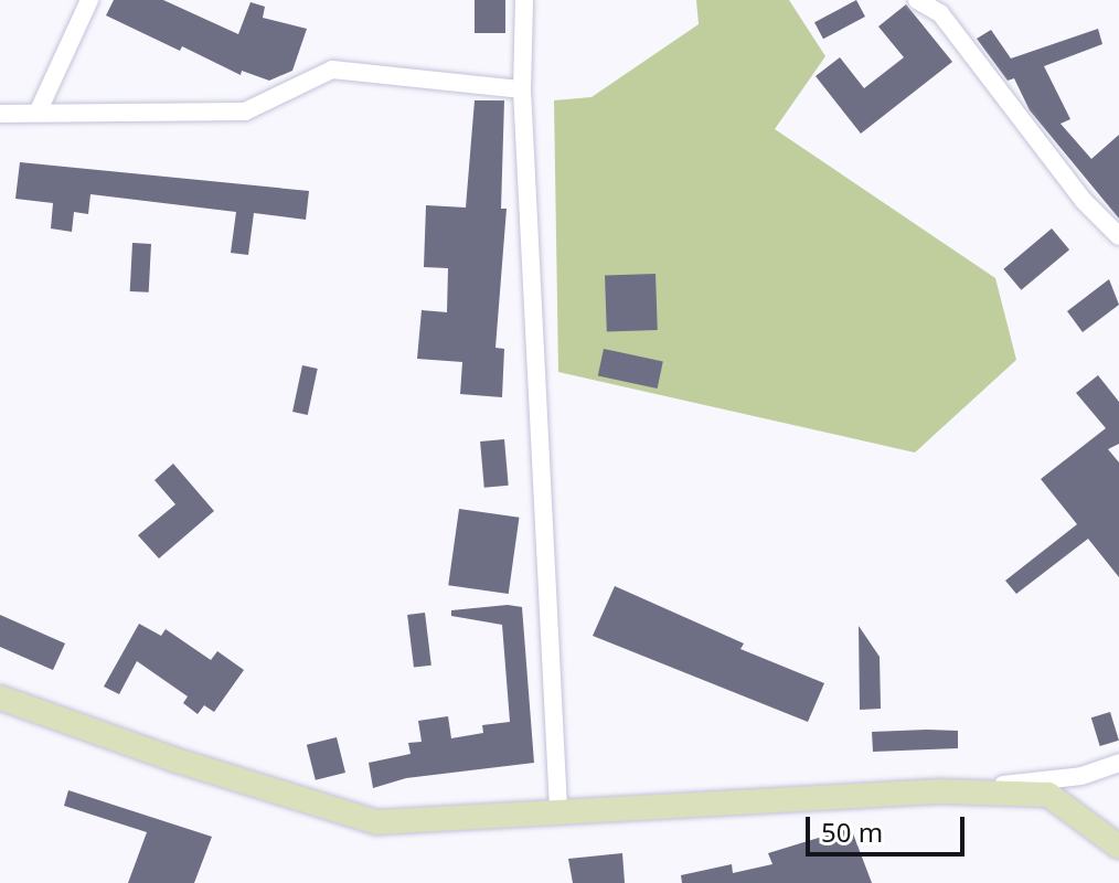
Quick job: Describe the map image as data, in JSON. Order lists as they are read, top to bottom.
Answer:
{
  "scale_bar": "50 m"
}
